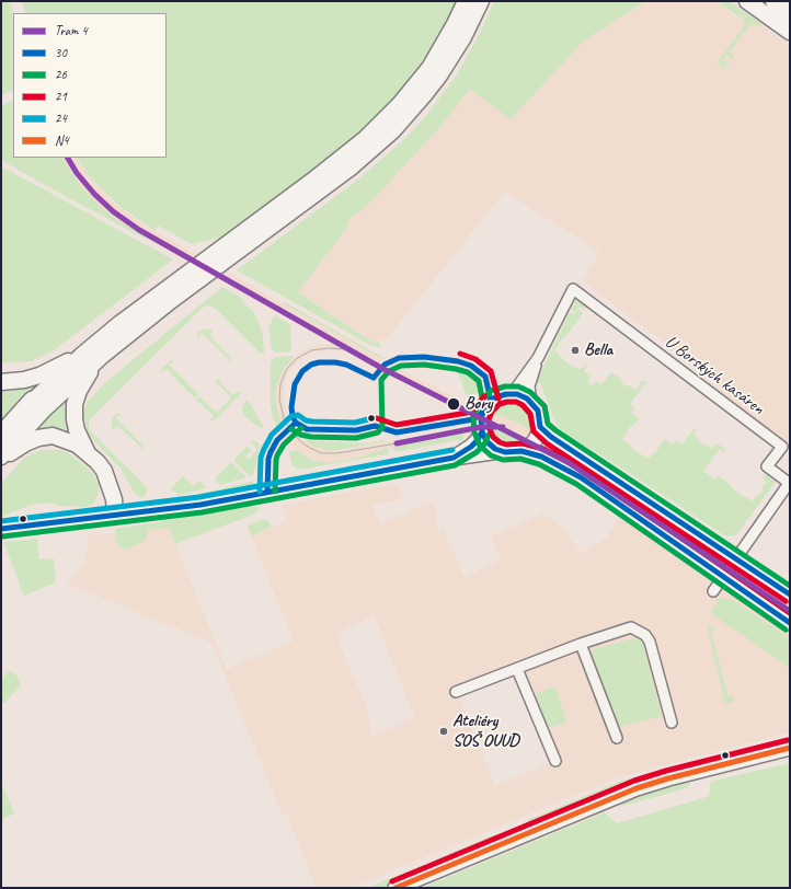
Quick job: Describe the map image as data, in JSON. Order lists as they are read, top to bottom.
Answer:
{
  "streets": {
    "street": ["U Borských kasáren"]
  },
  "places": ["Bella", "Bory", "Ateliéry SOŠ OUUD"],
  "lines": [
    "tram line 4",
    "transit line 21",
    "transit line 30",
    "transit line 26",
    "transit line 24",
    "transit line N4"
  ],
  "legend": [
    "Tram 4",
    "30",
    "26",
    "21",
    "24",
    "N4"
  ]
}
